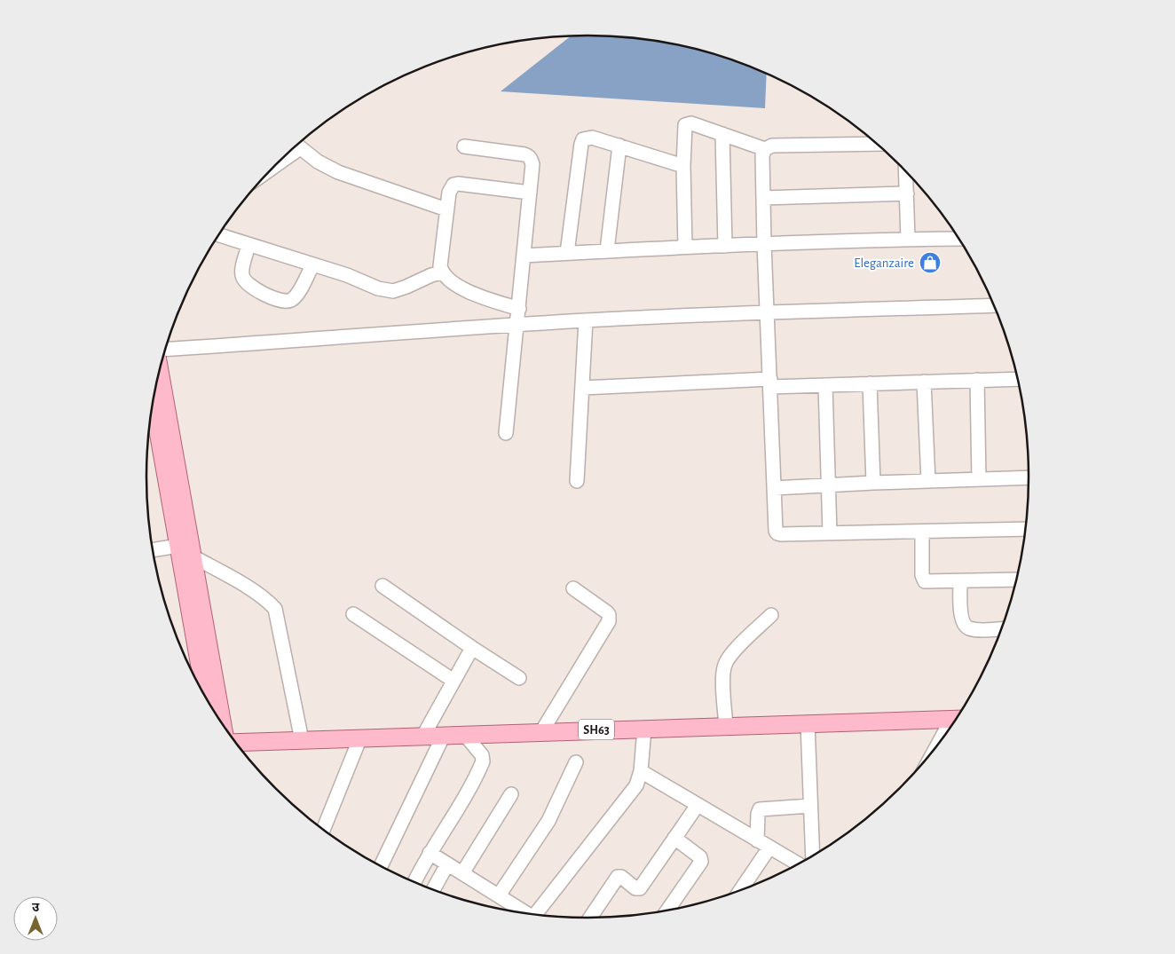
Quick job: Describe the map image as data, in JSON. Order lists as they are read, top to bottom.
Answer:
{
  "streets": {
    "main road": ["SH63"]
  },
  "places": {
    "shop": ["Eleganzaire"]
  },
  "north": "top"
}
